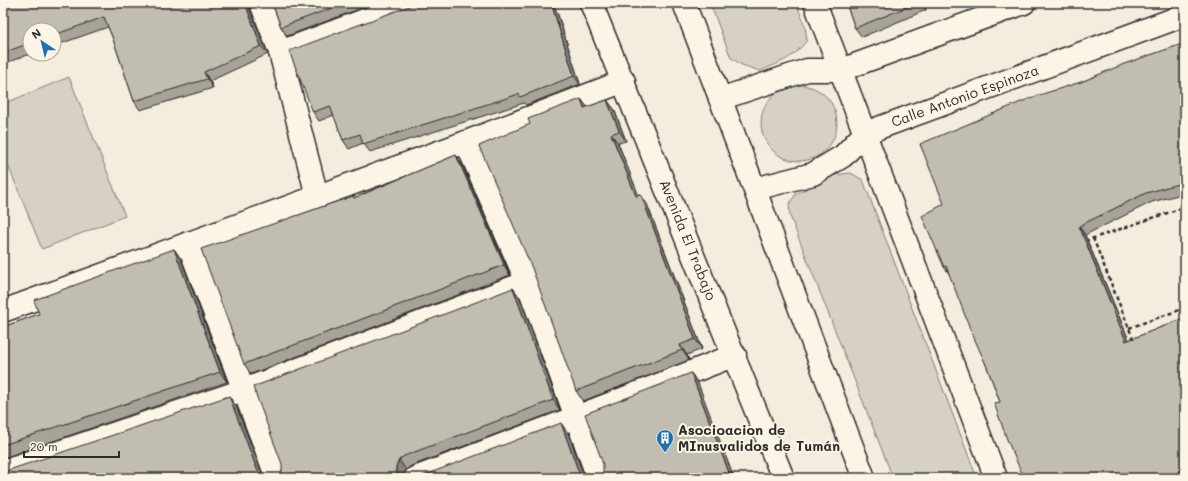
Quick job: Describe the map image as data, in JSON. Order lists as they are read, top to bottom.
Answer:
{
  "streets": {
    "street": ["Calle Antonio Espinoza", "Avenida El Trabajo"]
  },
  "places": {
    "building": ["Asocioacion de MInusvalidos de Tumán"]
  },
  "scale_bar": "20 m",
  "north": "top left"
}
